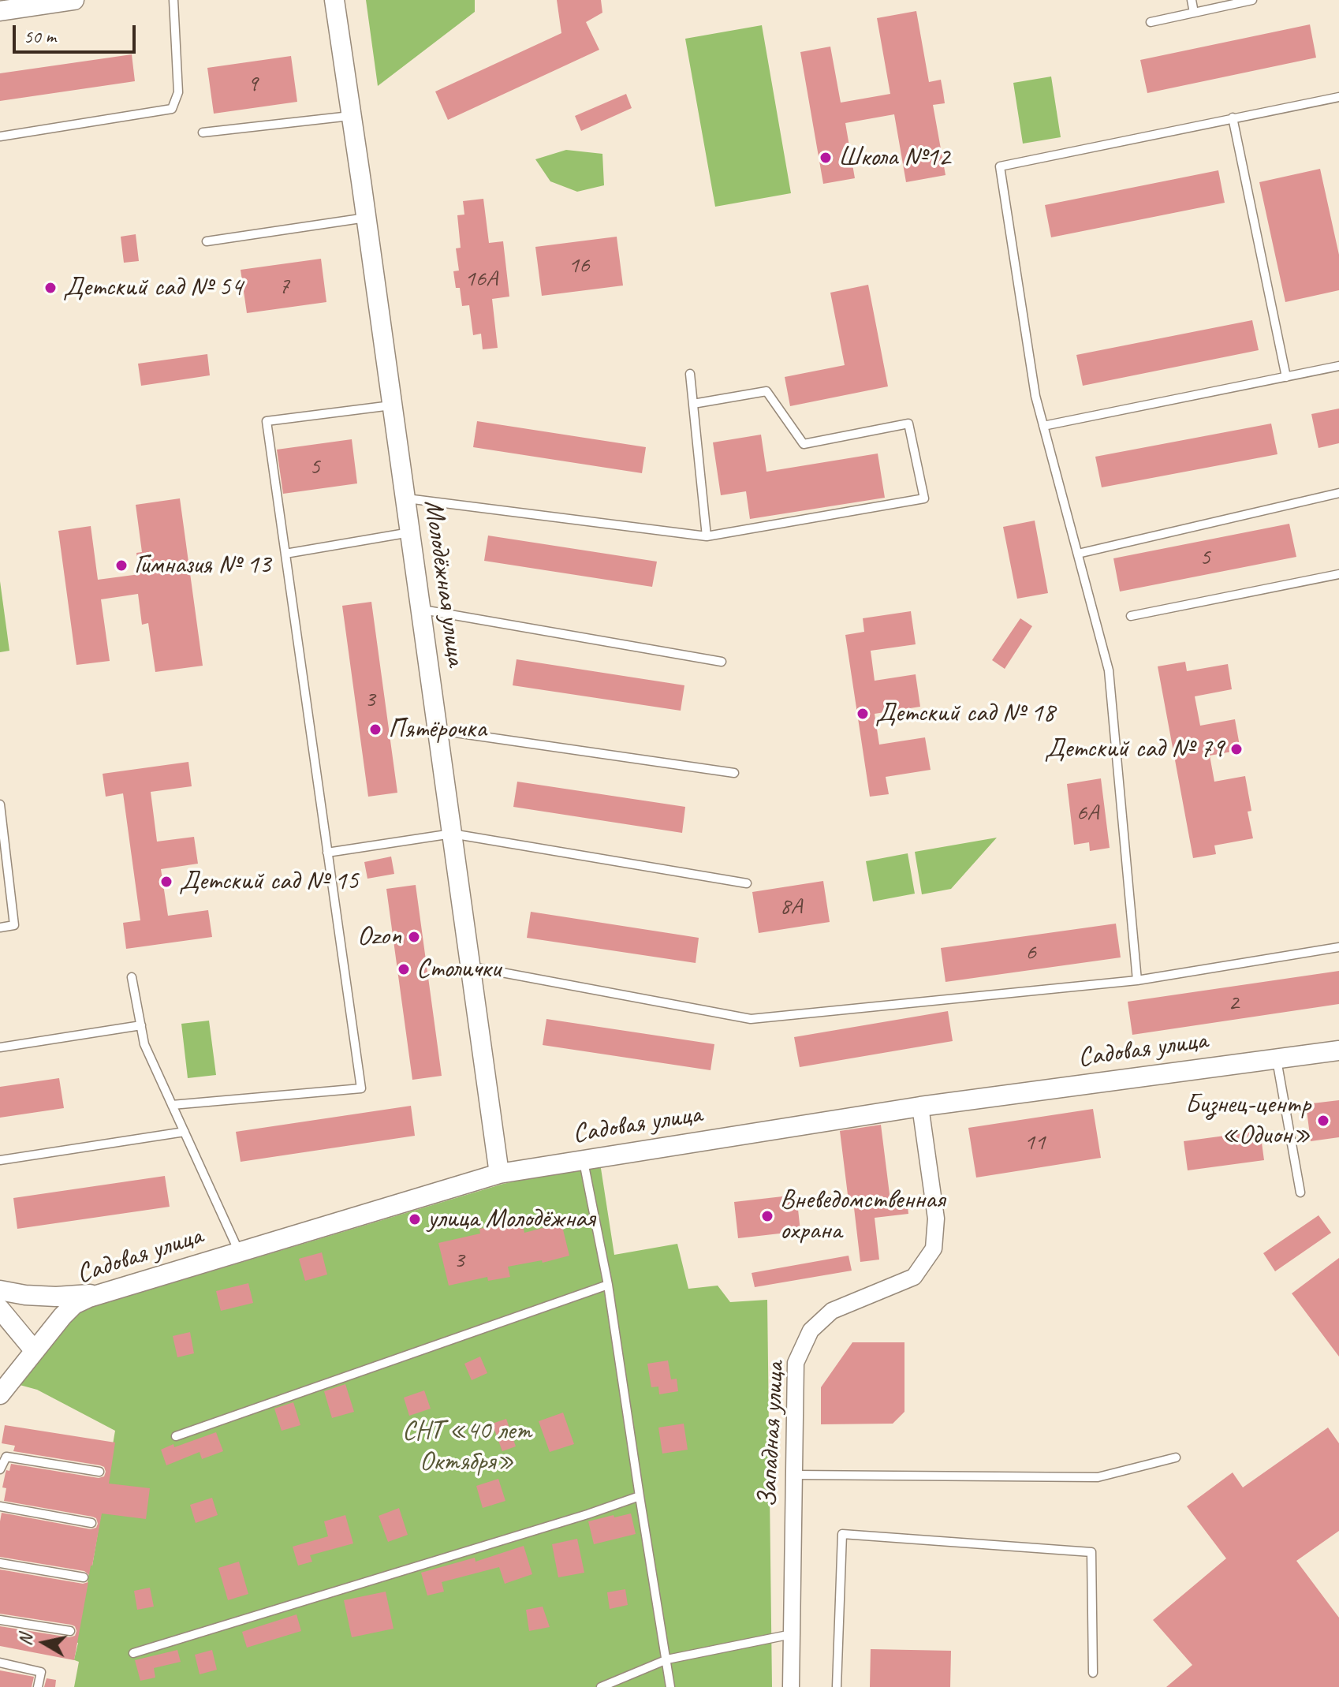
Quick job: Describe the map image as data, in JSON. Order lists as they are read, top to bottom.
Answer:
{
  "streets": {
    "street": ["Молодёжная улица", "Садовая улица", "Западная улица"]
  },
  "crossings": [
    ["Молодёжная улица", "Садовая улица"],
    ["Садовая улица", "Западная улица"]
  ],
  "parks": ["СНТ «40 лет Октября»"],
  "places": [
    "Школа №12",
    "Детский сад № 54",
    "Гимназия № 13",
    "Детский сад № 18",
    "Пятёрочка",
    "Детский сад № 79",
    "Детский сад № 15",
    "Ozon",
    "Столички",
    "Бизнец-центр «Одион»",
    "Вневедомственная охрана",
    "улица Молодёжная"
  ],
  "house_numbers": [
    "9",
    "16",
    "16А",
    "7",
    "5",
    "5",
    "3",
    "6А",
    "8А",
    "6",
    "2",
    "11",
    "3"
  ],
  "scale_bar": "50 m",
  "north": "left"
}
